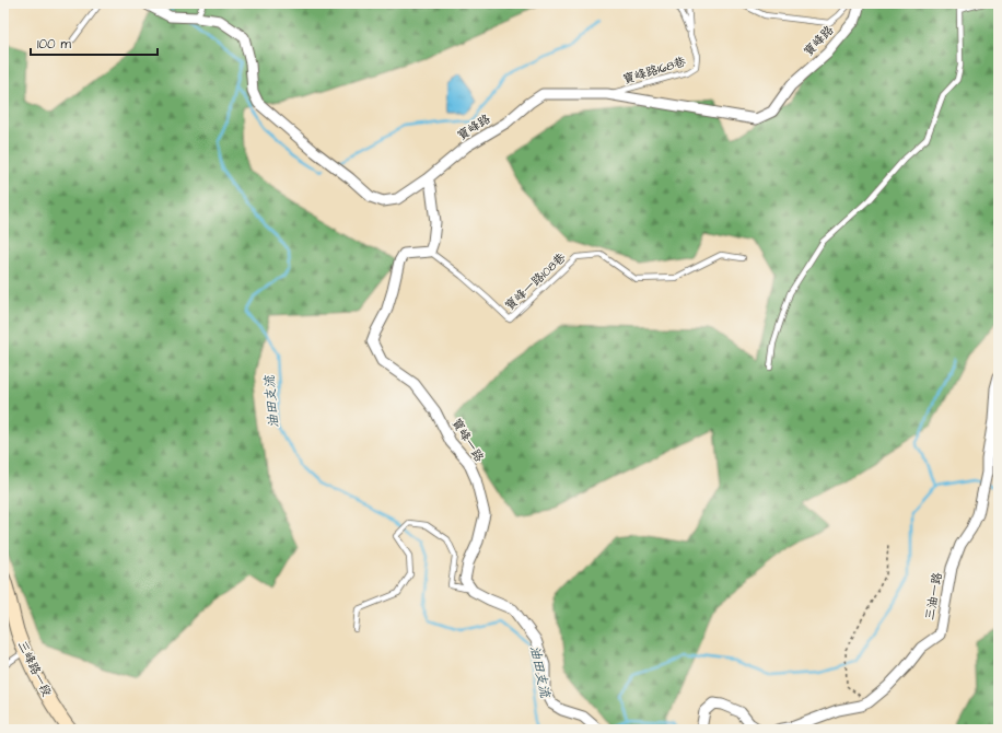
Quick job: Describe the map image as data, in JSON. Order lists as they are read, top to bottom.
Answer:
{
  "streets": {
    "street": [
      "寶峰路",
      "寶峰一路",
      "三油一路",
      "三峰路一段"
    ],
    "lane": ["寶峰路168巷", "寶峰一路108巷"]
  },
  "crossings": [
    ["寶峰路", "寶峰路168巷"],
    ["寶峰一路108巷", "寶峰一路"]
  ],
  "water": ["油田支流"],
  "scale_bar": "100 m"
}
